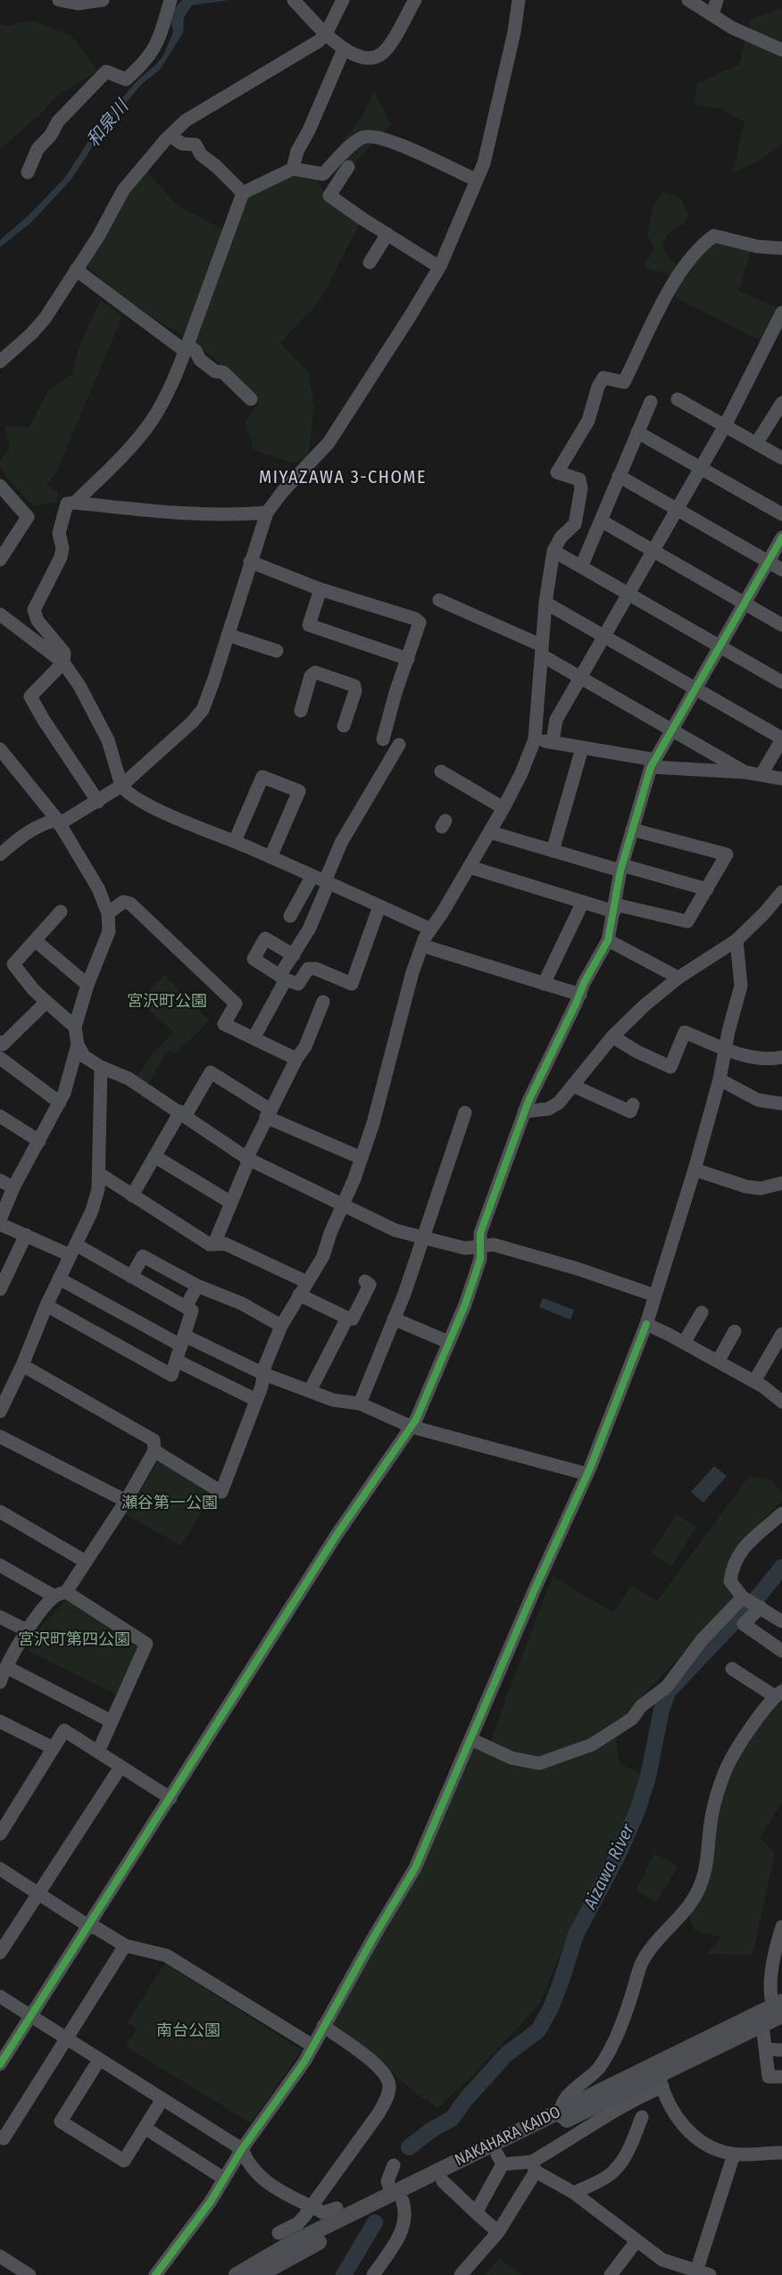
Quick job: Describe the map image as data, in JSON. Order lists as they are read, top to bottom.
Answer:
{
  "streets": {
    "main road": ["NAKAHARA KAIDO"]
  },
  "districts": ["MIYAZAWA 3-CHOME"],
  "water": ["和泉川", "Aizawa River"],
  "parks": [
    "宮沢町公園",
    "瀬谷第一公園",
    "宮沢町第四公園",
    "南台公園"
  ]
}
